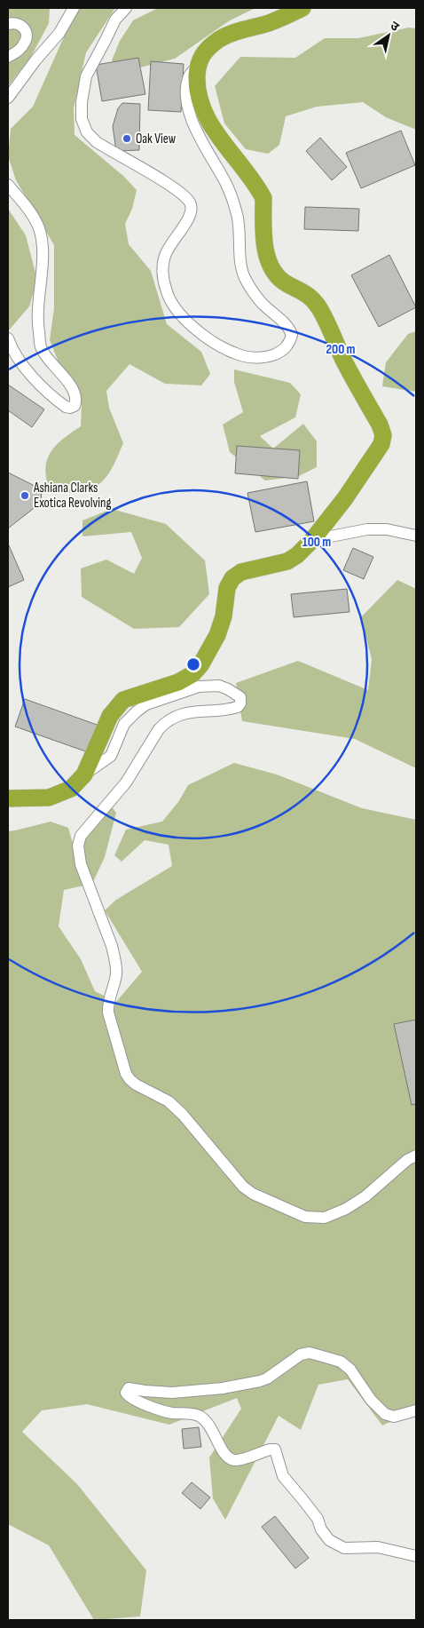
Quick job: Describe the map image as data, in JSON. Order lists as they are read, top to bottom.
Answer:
{
  "places": ["Oak View", "Ashiana Clarks Exotica Revolving"],
  "north": "top right",
  "rings": ["200 m", "100 m"]
}
